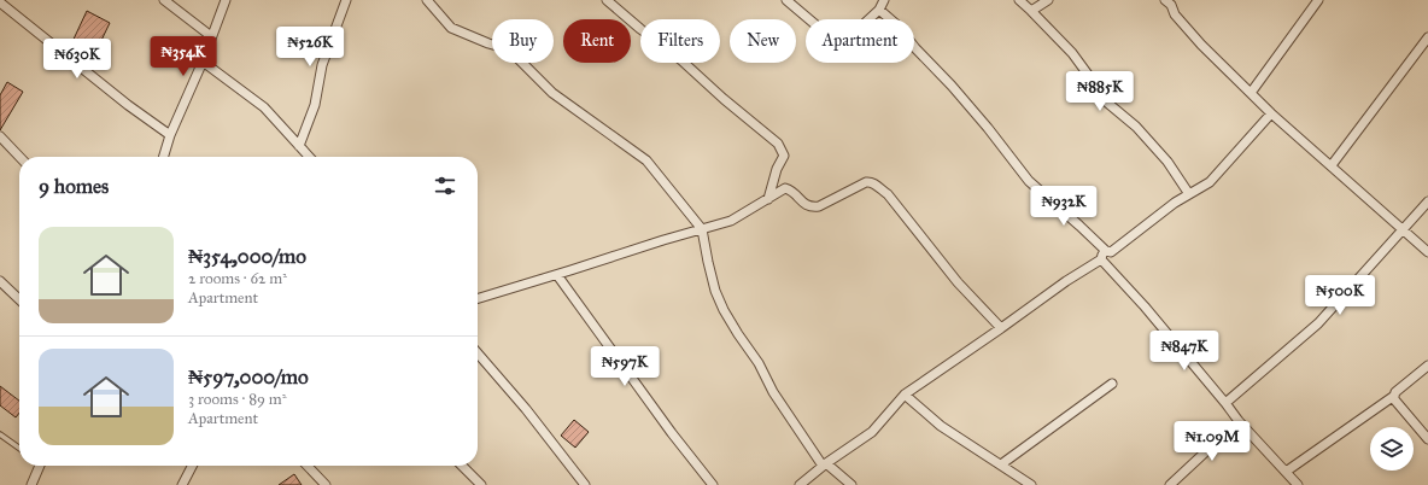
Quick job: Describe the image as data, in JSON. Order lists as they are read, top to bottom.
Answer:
{
  "page": {
    "chip": [
      "Buy",
      "Rent",
      "Filters",
      "New",
      "Apartment"
    ],
    "price": [
      "₦526K",
      "₦354K",
      "₦630K",
      "₦885K",
      "₦932K",
      "₦500K",
      "₦847K",
      "₦597K",
      "₦1.09M"
    ],
    "heading": "9 homes",
    "list": [
      {
        "name": "₦354,000/mo",
        "note": "2 rooms · 62 m² · Apartment"
      },
      {
        "name": "₦597,000/mo",
        "note": "3 rooms · 89 m² · Apartment"
      }
    ]
  }
}
